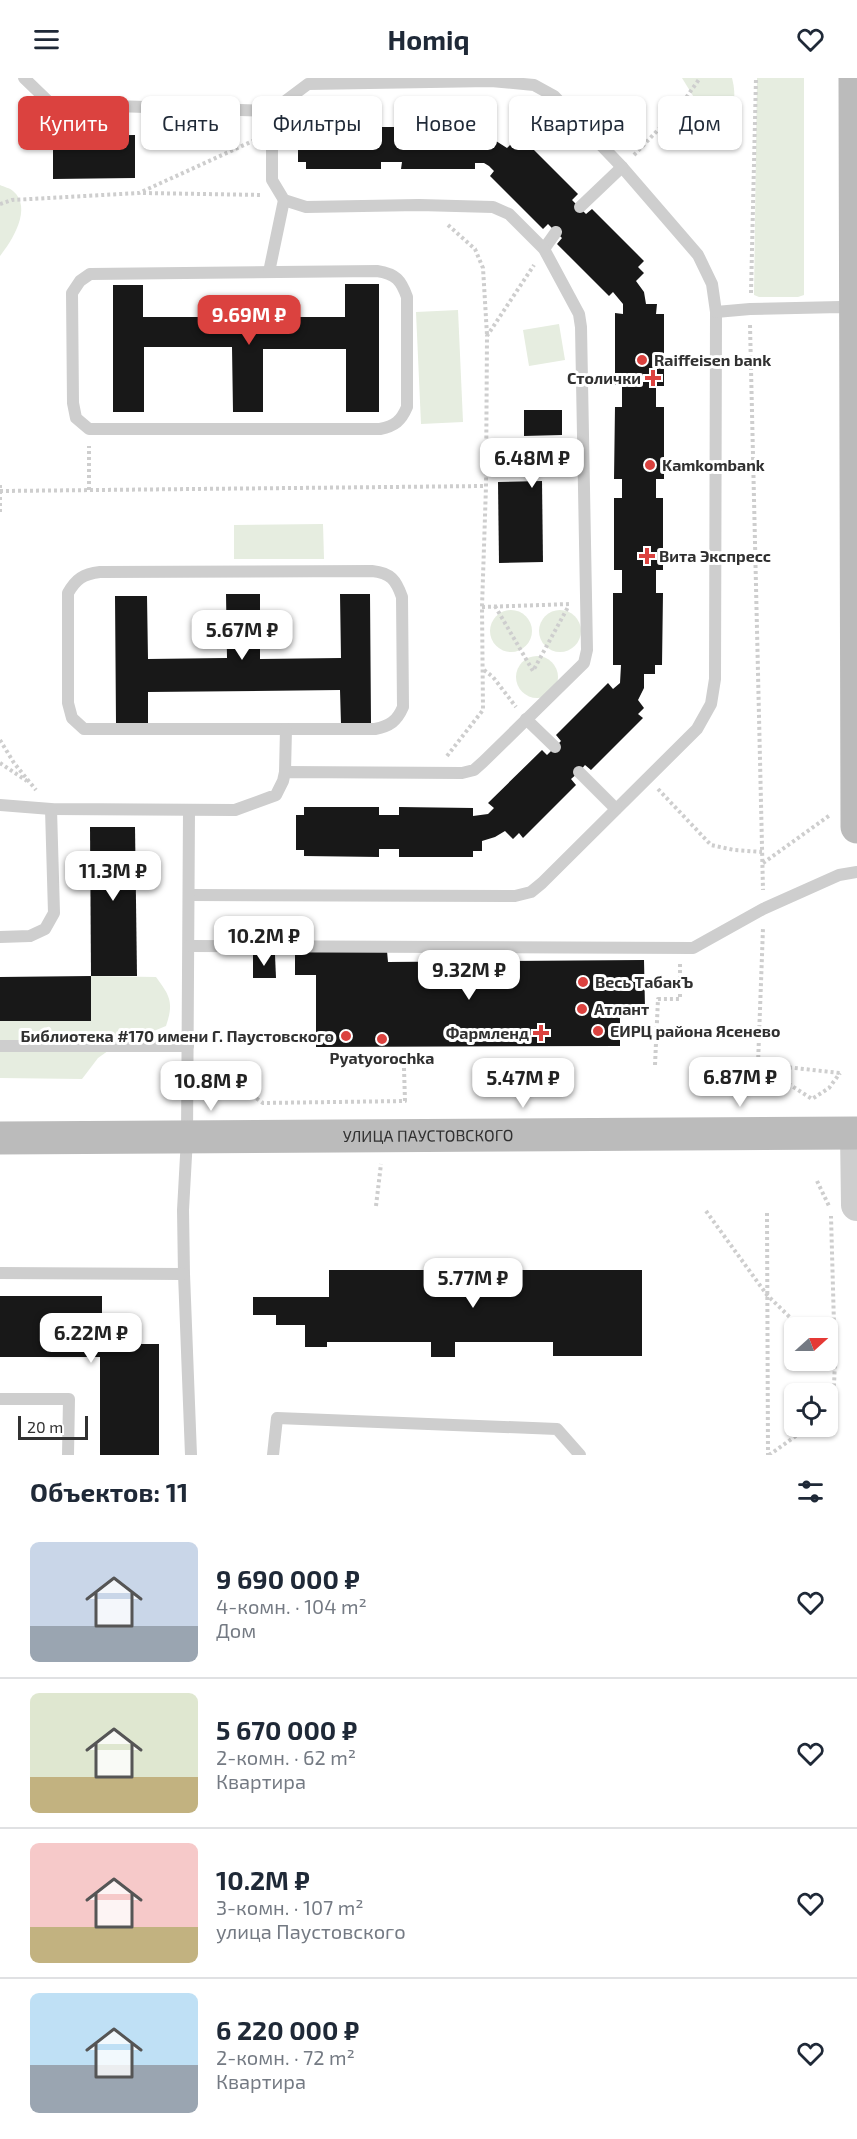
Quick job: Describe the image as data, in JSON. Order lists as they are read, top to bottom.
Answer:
{
  "streets": {
    "main road": ["УЛИЦА ПАУСТОВСКОГО"]
  },
  "places": {
    "other": [
      "Raiffeisen bank",
      "Kamkombank",
      "Весь ТабакЪ",
      "Атлант",
      "ЕИРЦ района Ясенево",
      "Библиотека #170 имени Г. Паустовского",
      "Pyatyorochka"
    ],
    "health": ["Столички", "Вита Экспресс", "Фармленд"]
  },
  "scale_bar": "20 m",
  "north": "right",
  "page": {
    "header": "Homiq",
    "chip": [
      "Купить",
      "Снять",
      "Фильтры",
      "Новое",
      "Квартира",
      "Дом"
    ],
    "price": [
      "9.69M ₽",
      "6.48M ₽",
      "5.67M ₽",
      "11.3M ₽",
      "10.2M ₽",
      "9.32M ₽",
      "6.87M ₽",
      "5.47M ₽",
      "10.8M ₽",
      "5.77M ₽",
      "6.22M ₽"
    ],
    "scale": "20 m",
    "heading": "Объектов: 11",
    "list": [
      {
        "name": "9 690 000 ₽",
        "note": "4-комн. · 104 m² · Дом"
      },
      {
        "name": "5 670 000 ₽",
        "note": "2-комн. · 62 m² · Квартира"
      },
      {
        "name": "10.2M ₽",
        "note": "3-комн. · 107 m² · улица Паустовского"
      },
      {
        "name": "6 220 000 ₽",
        "note": "2-комн. · 72 m² · Квартира"
      }
    ]
  }
}
